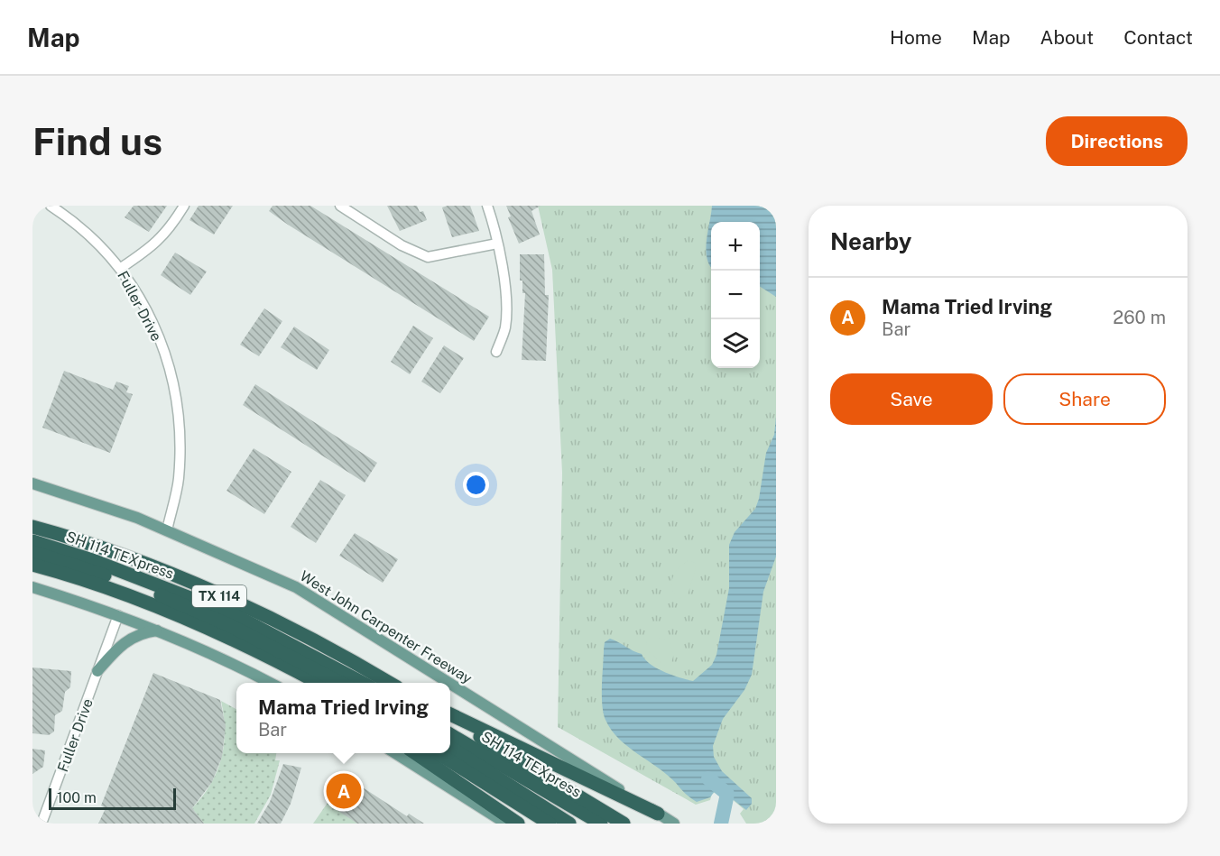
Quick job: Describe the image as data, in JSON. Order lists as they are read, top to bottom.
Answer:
{
  "streets": {
    "highway": ["SH 114 TEXpress", "TX 114"],
    "main road": ["West John Carpenter Freeway"],
    "street": ["Fuller Drive"]
  },
  "crossings": [
    ["Fuller Drive", "West John Carpenter Freeway"]
  ],
  "scale_bar": "100 m",
  "page": {
    "header": "Map",
    "nav": [
      "Home",
      "Map",
      "About",
      "Contact"
    ],
    "buttons": [
      "Directions",
      ["Save", "Share"]
    ],
    "title": "Find us",
    "heading": "Nearby",
    "map_buttons": ["+", "−"],
    "list": [
      {
        "mark": "A",
        "name": "Mama Tried Irving",
        "note": "Bar",
        "value": "260 m"
      }
    ],
    "popup": ["Mama Tried Irving", "Bar"],
    "pins": "A",
    "scale": "100 m"
  }
}
